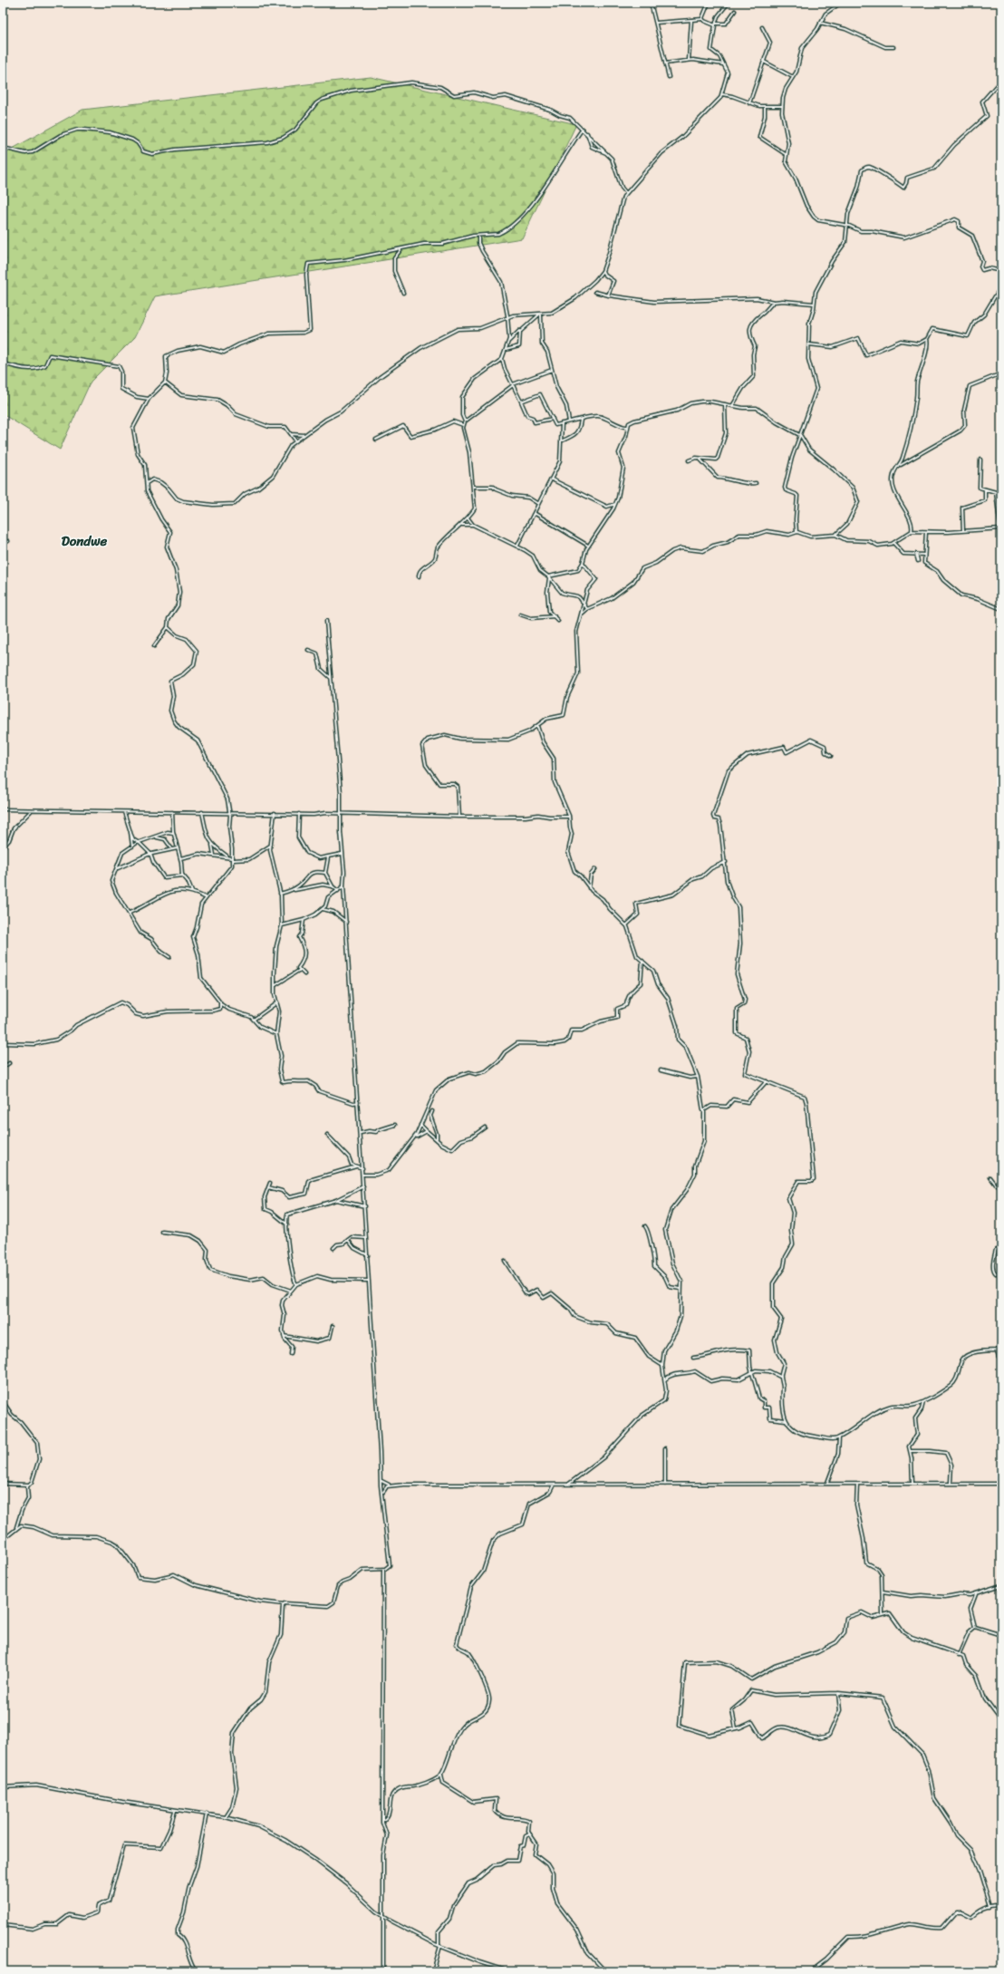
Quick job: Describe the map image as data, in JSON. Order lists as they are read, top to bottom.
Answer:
{
  "districts": ["Dondwe"]
}
